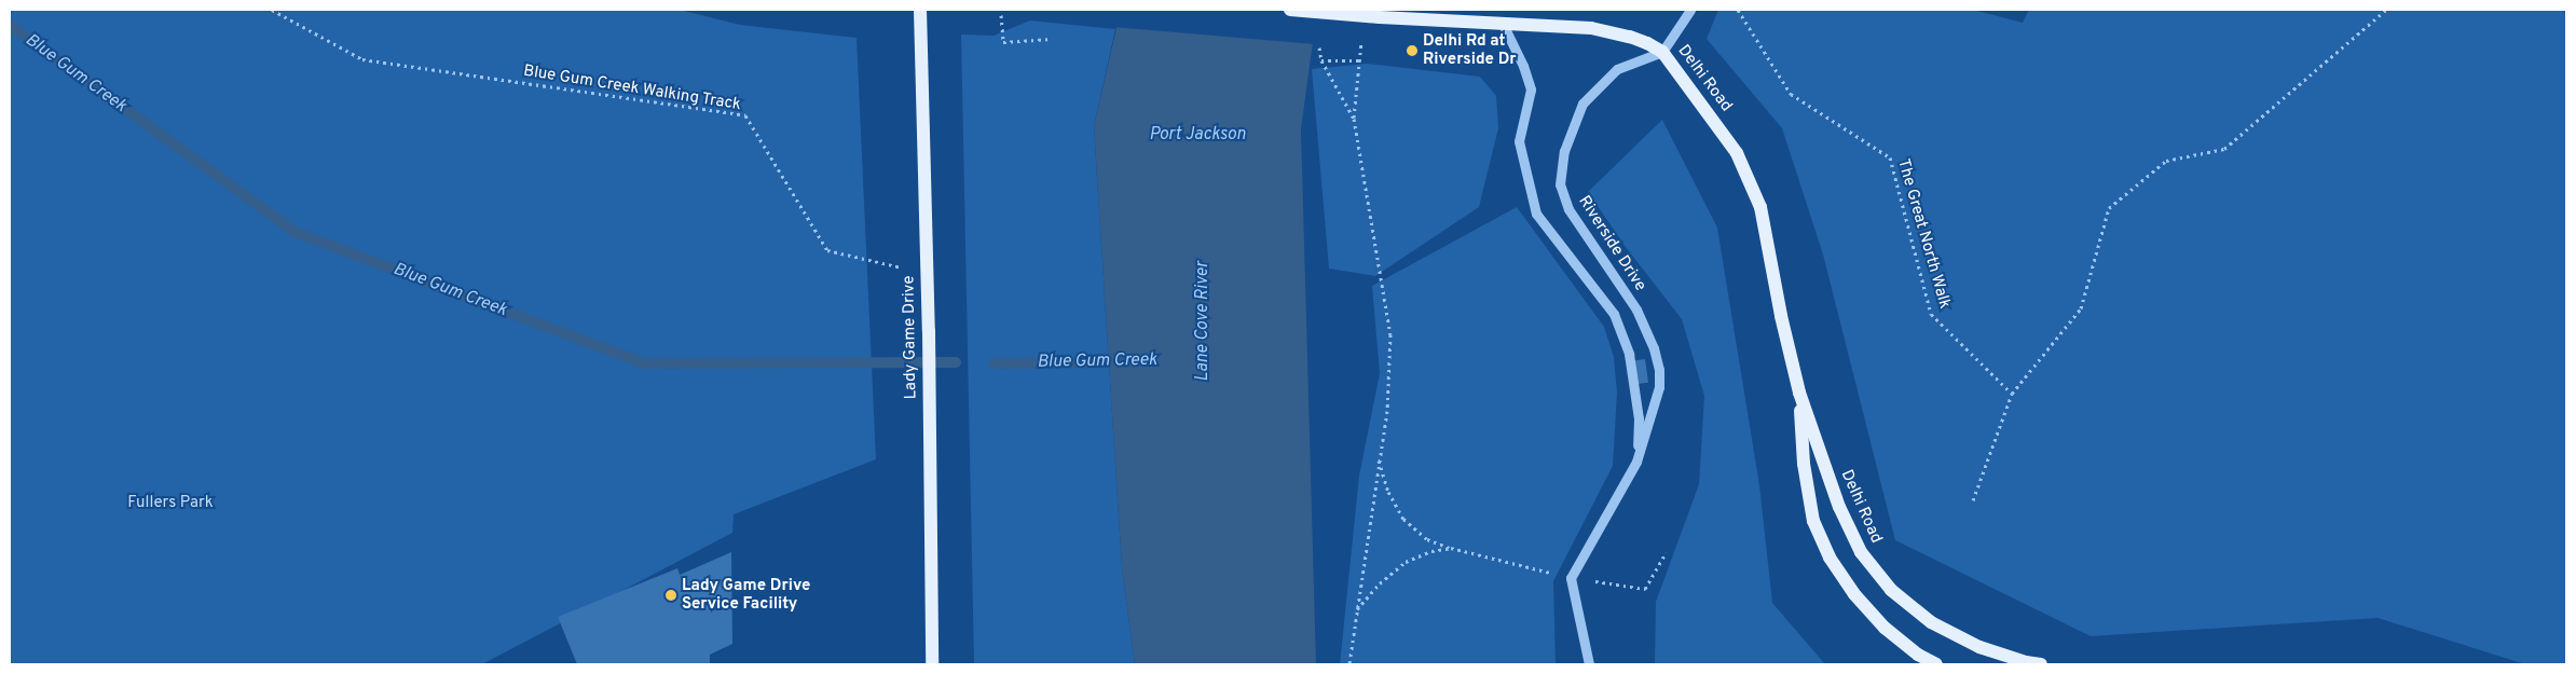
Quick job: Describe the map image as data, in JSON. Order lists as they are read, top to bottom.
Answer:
{
  "streets": {
    "main road": ["Delhi Road", "Lady Game Drive"],
    "street": ["Riverside Drive"],
    "path": ["Blue Gum Creek Walking Track", "The Great North Walk"]
  },
  "crossings": [
    ["Delhi Road", "Riverside Drive"],
    ["Blue Gum Creek Walking Track", "Lady Game Drive"]
  ],
  "water": ["Blue Gum Creek", "Port Jackson", "Lane Cove River"],
  "parks": ["Fullers Park"],
  "places": ["Delhi Rd at Riverside Dr", "Lady Game Drive Service Facility"]
}
